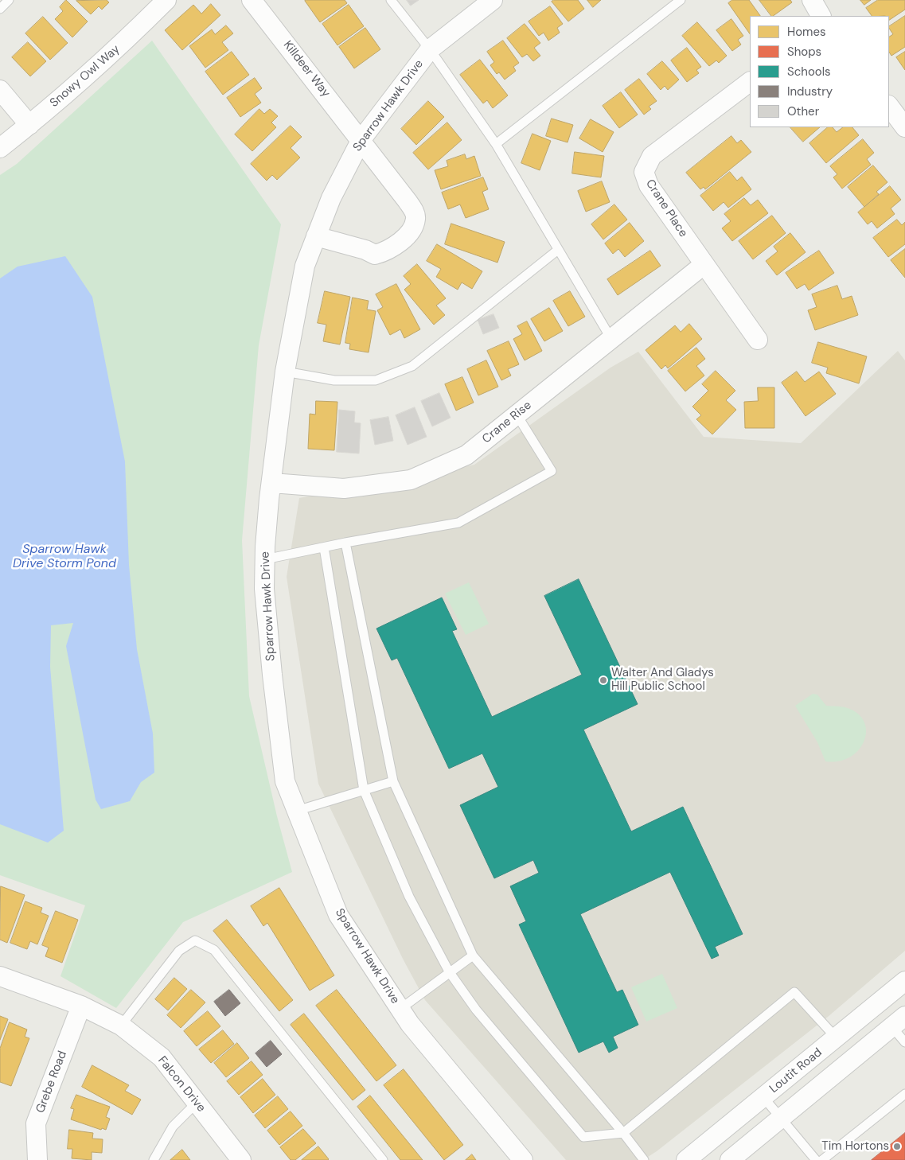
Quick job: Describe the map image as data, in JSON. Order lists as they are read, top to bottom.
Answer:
{
  "streets": {
    "street": [
      "Killdeer Way",
      "Snowy Owl Way",
      "Sparrow Hawk Drive",
      "Crane Place",
      "Crane Rise",
      "Loutit Road",
      "Grebe Road",
      "Falcon Drive"
    ]
  },
  "crossings": [
    ["Killdeer Way", "Sparrow Hawk Drive"],
    ["Sparrow Hawk Drive", "Crane Rise"],
    ["Crane Place", "Crane Rise"],
    ["Grebe Road", "Falcon Drive"]
  ],
  "water": ["Sparrow Hawk Drive Storm Pond"],
  "places": ["Walter And Gladys Hill Public School", "Tim Hortons"],
  "legend": [
    "Homes",
    "Shops",
    "Schools",
    "Industry",
    "Other"
  ]
}
